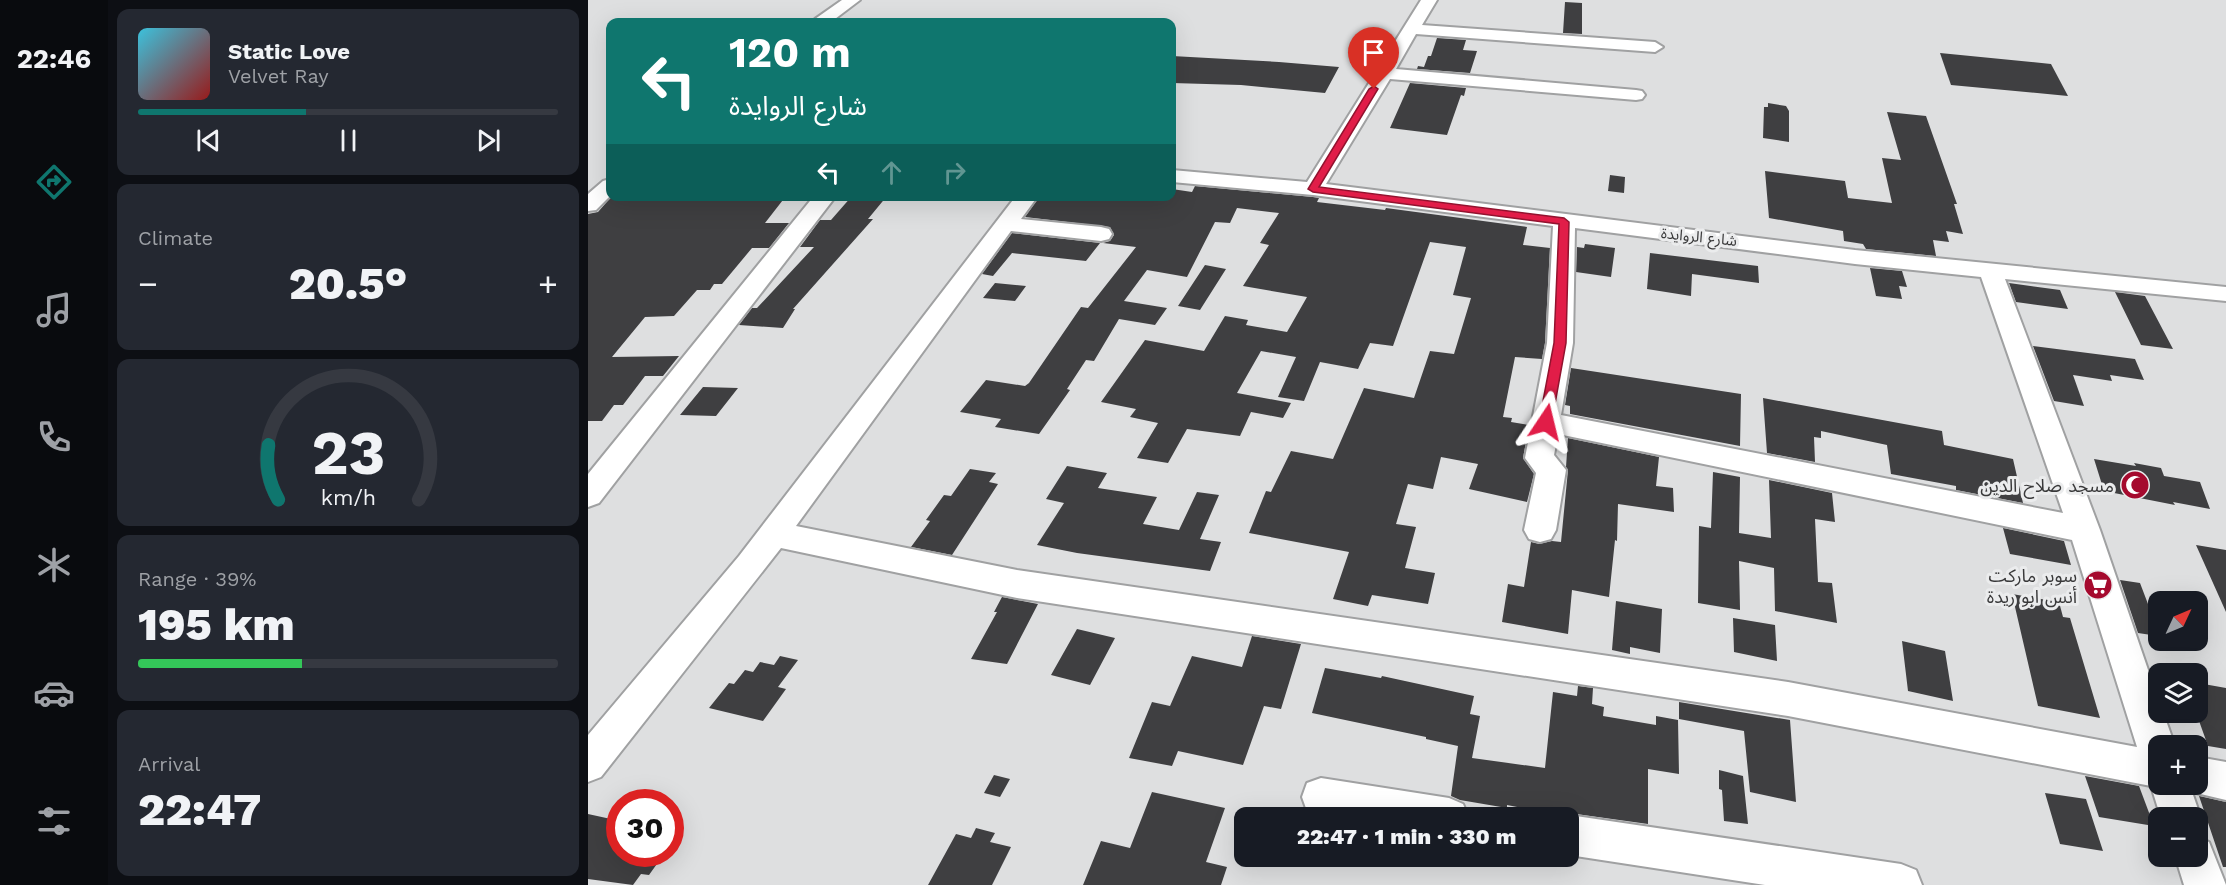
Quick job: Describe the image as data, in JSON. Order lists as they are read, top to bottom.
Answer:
{
  "streets": {
    "street": ["شارع الروايدة"]
  },
  "places": {
    "mosque": ["مسجد صلاح الدين"],
    "supermarket": ["سوبر ماركت أنس ابو ريدة"]
  },
  "north": "top right",
  "page": {
    "tabs": "22:46",
    "turn": ["120 m", "شارع الروايدة"],
    "song": ["Static Love", "Velvet Ray"],
    "tile": [
      "Climate",
      ["Range · 39%", "195 km"],
      ["Arrival", "22:47"]
    ],
    "heat": ["−", "20.5°", "+"],
    "map_buttons": ["+", "−"],
    "limit": "30",
    "trip": "22:47 · 1 min · 330 m",
    "gauge": ["23", "km/h"]
  }
}
